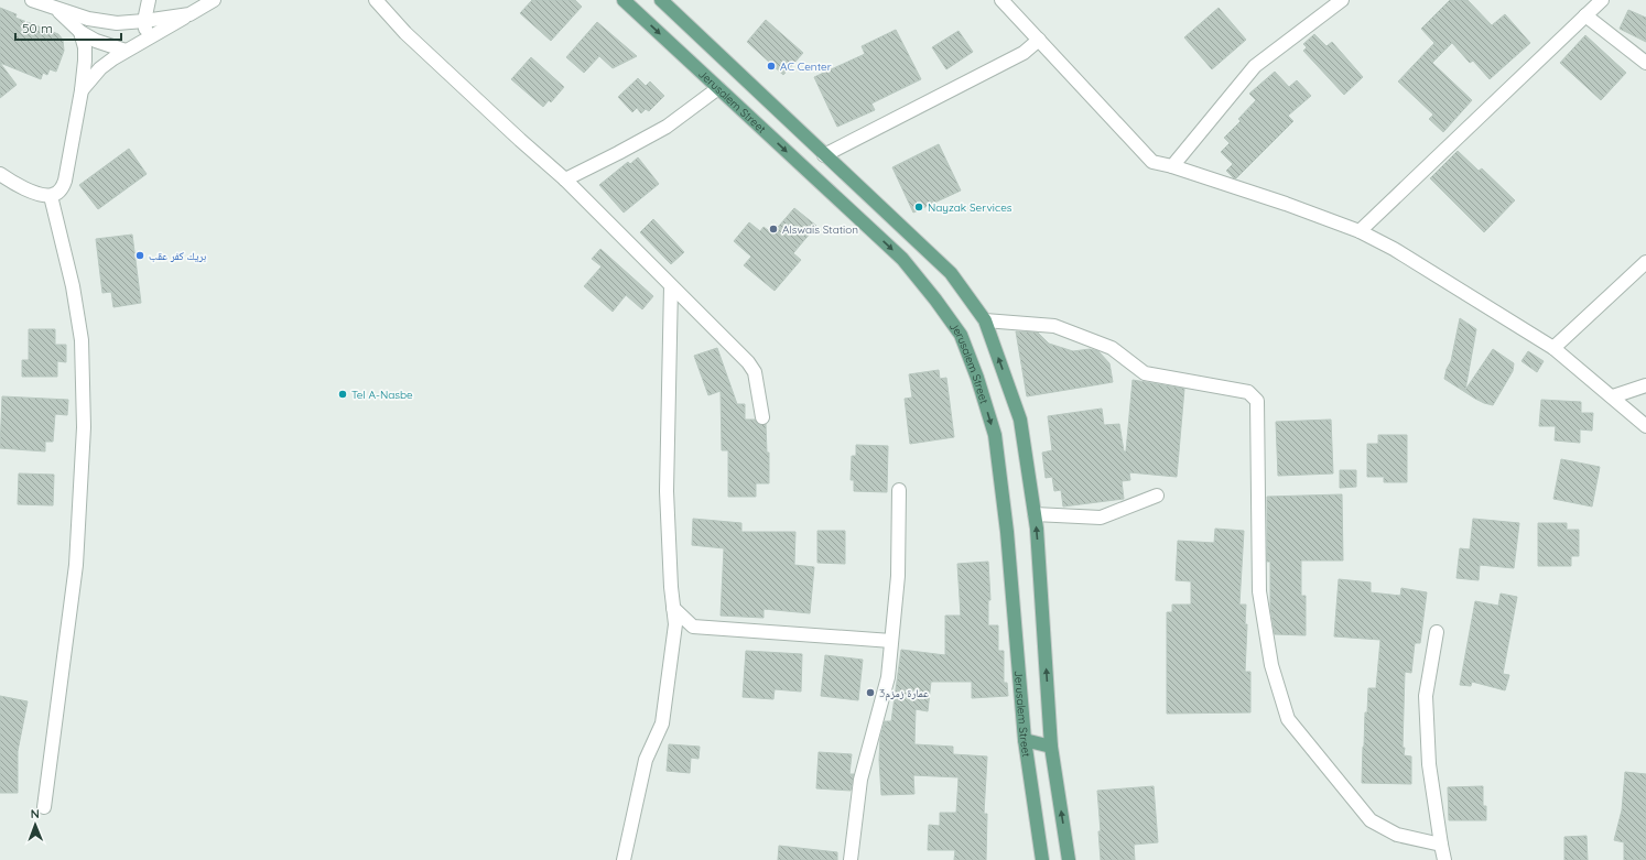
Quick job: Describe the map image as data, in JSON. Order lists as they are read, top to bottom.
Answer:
{
  "streets": {
    "main road": ["Jerusalem Street"]
  },
  "places": [
    "AC Center",
    "Nayzak Services",
    "Alswais Station",
    "بريك كفر عقب",
    "Tel A-Nasbe",
    "عمارة زمزم3"
  ],
  "scale_bar": "50 m",
  "north": "top"
}
